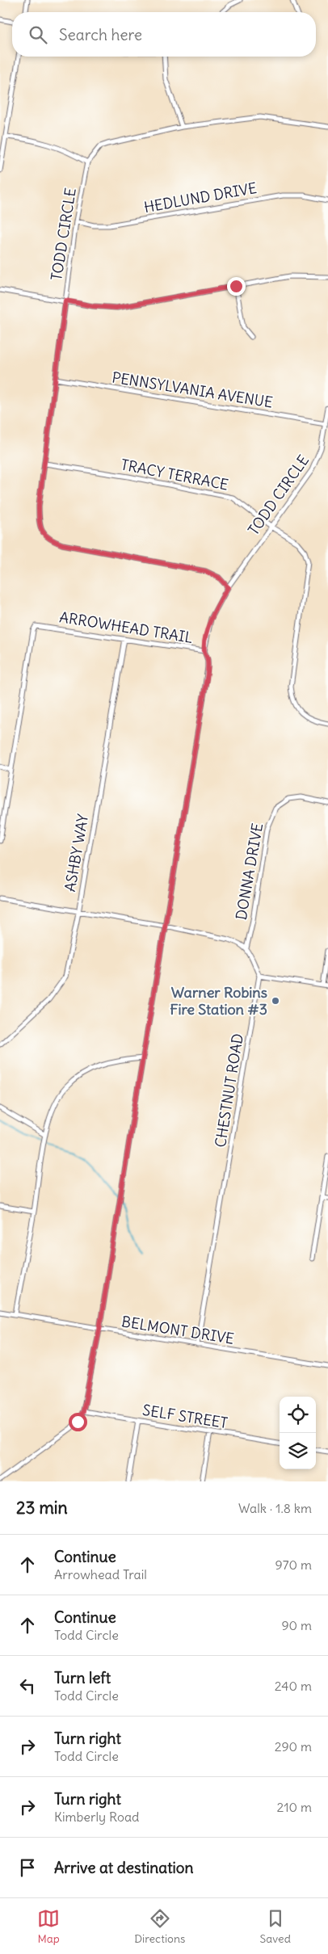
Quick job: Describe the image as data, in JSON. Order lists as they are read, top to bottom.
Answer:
{
  "streets": {
    "street": [
      "HEDLUND DRIVE",
      "TODD CIRCLE",
      "PENNSYLVANIA AVENUE",
      "TRACY TERRACE",
      "ARROWHEAD TRAIL",
      "ASHBY WAY",
      "DONNA DRIVE",
      "CHESTNUT ROAD",
      "BELMONT DRIVE",
      "SELF STREET"
    ]
  },
  "crossings": [
    ["HEDLUND DRIVE", "TODD CIRCLE"],
    ["TODD CIRCLE", "PENNSYLVANIA AVENUE"],
    ["TODD CIRCLE", "TRACY TERRACE"],
    ["TODD CIRCLE", "ARROWHEAD TRAIL"],
    ["ARROWHEAD TRAIL", "ASHBY WAY"],
    ["ARROWHEAD TRAIL", "BELMONT DRIVE"],
    ["ARROWHEAD TRAIL", "SELF STREET"],
    ["CHESTNUT ROAD", "BELMONT DRIVE"]
  ],
  "places": ["Warner Robins Fire Station #3"],
  "page": {
    "search": "Search here",
    "heading": ["23 min", "Walk · 1.8 km"],
    "list": [
      ["Continue", "Arrowhead Trail", "970 m"],
      ["Continue", "Todd Circle", "90 m"],
      ["Turn left", "Todd Circle", "240 m"],
      ["Turn right", "Todd Circle", "290 m"],
      ["Turn right", "Kimberly Road", "210 m"],
      "Arrive at destination"
    ],
    "nav": ["Map", "Directions", "Saved"]
  }
}
